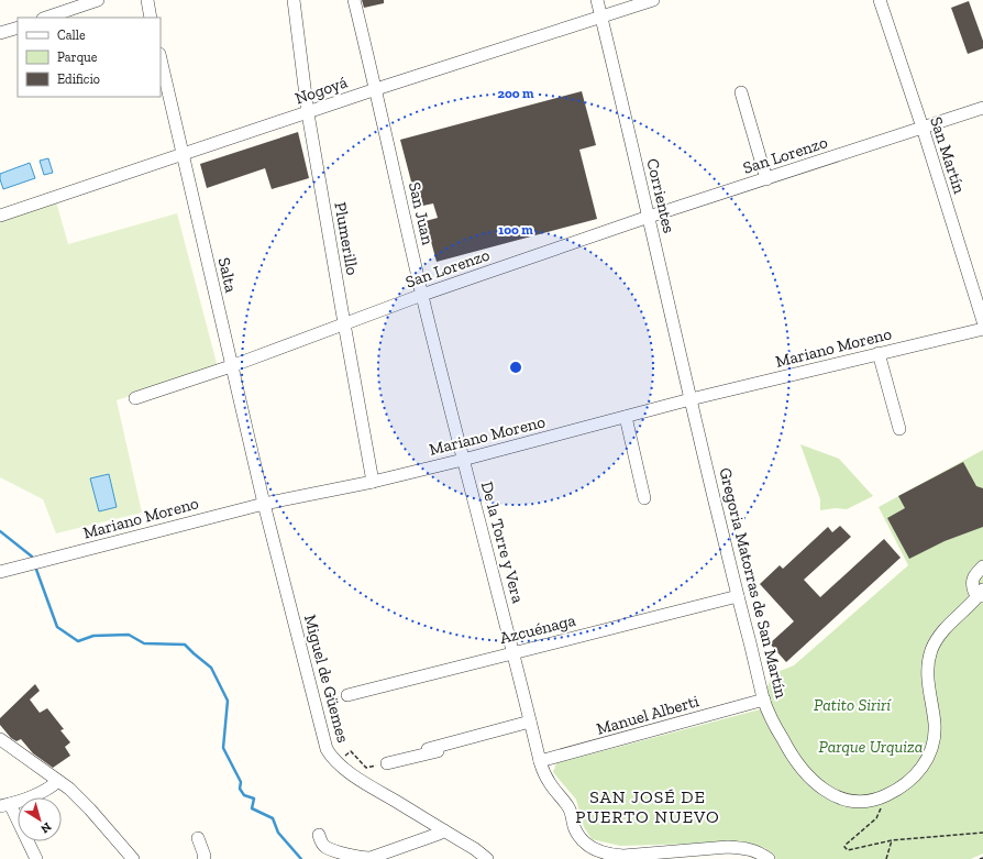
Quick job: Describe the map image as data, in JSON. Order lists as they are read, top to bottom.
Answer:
{
  "streets": {
    "street": [
      "Nogoyá",
      "San Lorenzo",
      "San Martín",
      "Corrientes",
      "San Juan",
      "Plumerillo",
      "Salta",
      "Mariano Moreno",
      "De la Torre y Vera",
      "Gregoria Matorras de San Martín",
      "Azcuénaga",
      "Miguel de Güemes",
      "Manuel Alberti"
    ]
  },
  "crossings": [
    ["Nogoyá", "Corrientes"],
    ["Nogoyá", "San Juan"],
    ["Nogoyá", "Plumerillo"],
    ["Nogoyá", "Salta"],
    ["San Lorenzo", "San Martín"],
    ["San Lorenzo", "Corrientes"],
    ["San Lorenzo", "San Juan"],
    ["San Lorenzo", "Plumerillo"],
    ["San Lorenzo", "Salta"],
    ["Corrientes", "Mariano Moreno"],
    ["Corrientes", "Gregoria Matorras de San Martín"],
    ["San Juan", "Mariano Moreno"],
    ["San Juan", "De la Torre y Vera"],
    ["Plumerillo", "Mariano Moreno"],
    ["Salta", "Mariano Moreno"],
    ["Salta", "Miguel de Güemes"],
    ["Mariano Moreno", "De la Torre y Vera"],
    ["Mariano Moreno", "Gregoria Matorras de San Martín"],
    ["Mariano Moreno", "Miguel de Güemes"],
    ["De la Torre y Vera", "Azcuénaga"],
    ["De la Torre y Vera", "Manuel Alberti"],
    ["Gregoria Matorras de San Martín", "Azcuénaga"],
    ["Gregoria Matorras de San Martín", "Manuel Alberti"]
  ],
  "districts": ["SAN JOSÉ DE PUERTO NUEVO"],
  "parks": ["Patito Sirirí", "Parque Urquiza"],
  "legend": ["Calle", "Parque", "Edificio"],
  "north": "bottom right",
  "rings": ["200 m", "100 m"]
}
